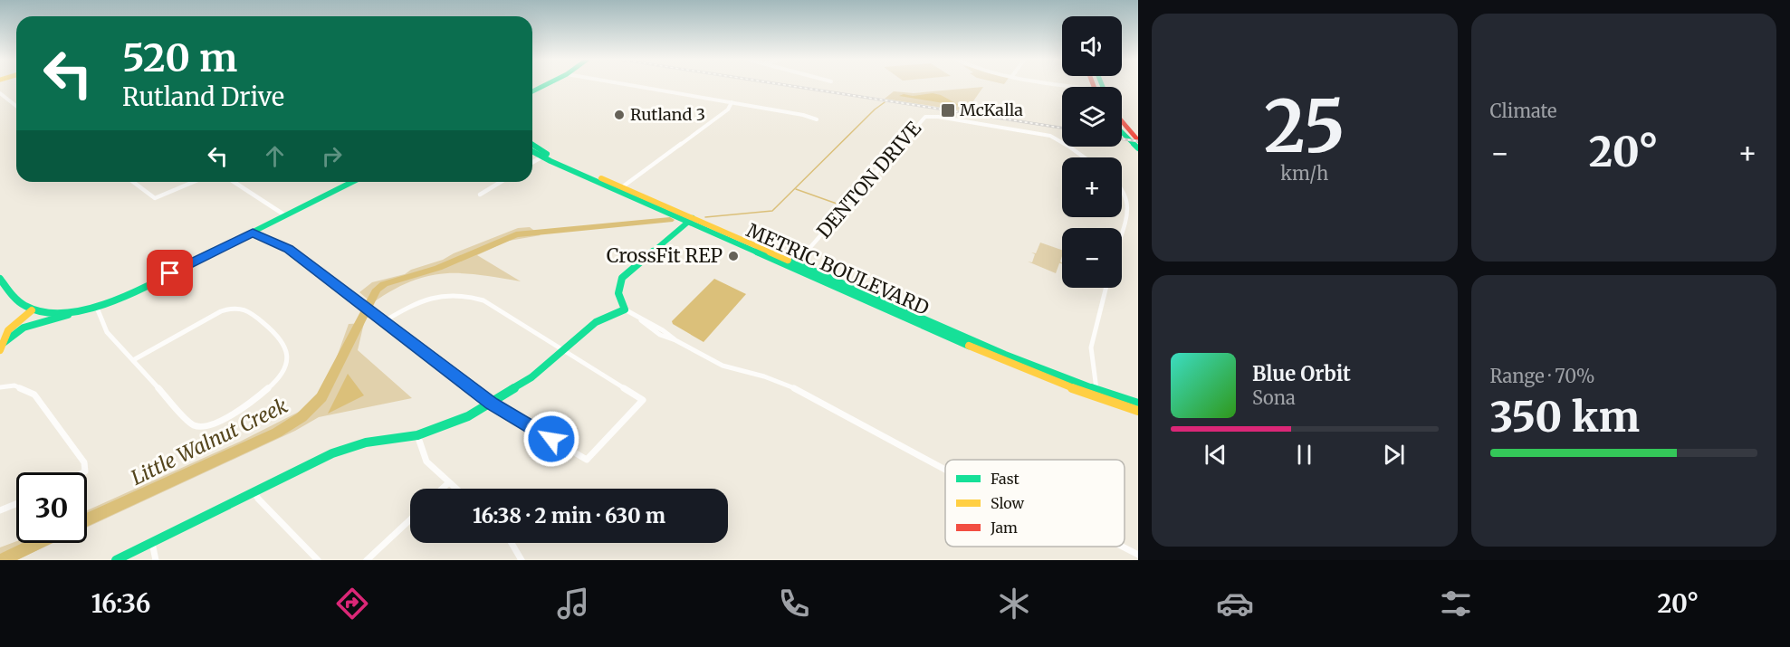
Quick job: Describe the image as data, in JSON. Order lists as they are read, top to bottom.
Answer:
{
  "streets": {
    "street": ["DENTON DRIVE", "METRIC BOULEVARD"]
  },
  "crossings": [
    ["DENTON DRIVE", "METRIC BOULEVARD"]
  ],
  "water": ["Little Walnut Creek"],
  "places": {
    "transit": ["McKalla"],
    "other": ["Rutland 3", "CrossFit REP"]
  },
  "legend": ["Fast", "Slow", "Jam"],
  "page": {
    "tile": [
      ["25", "km/h"],
      "Climate",
      ["Range · 70%", "350 km"]
    ],
    "map_buttons": ["+", "−"],
    "turn": ["520 m", "Rutland Drive"],
    "heat": ["−", "20°", "+"],
    "song": ["Blue Orbit", "Sona"],
    "limit": "30",
    "trip": "16:38 · 2 min · 630 m",
    "tabs": ["16:36", "20°"]
  }
}
